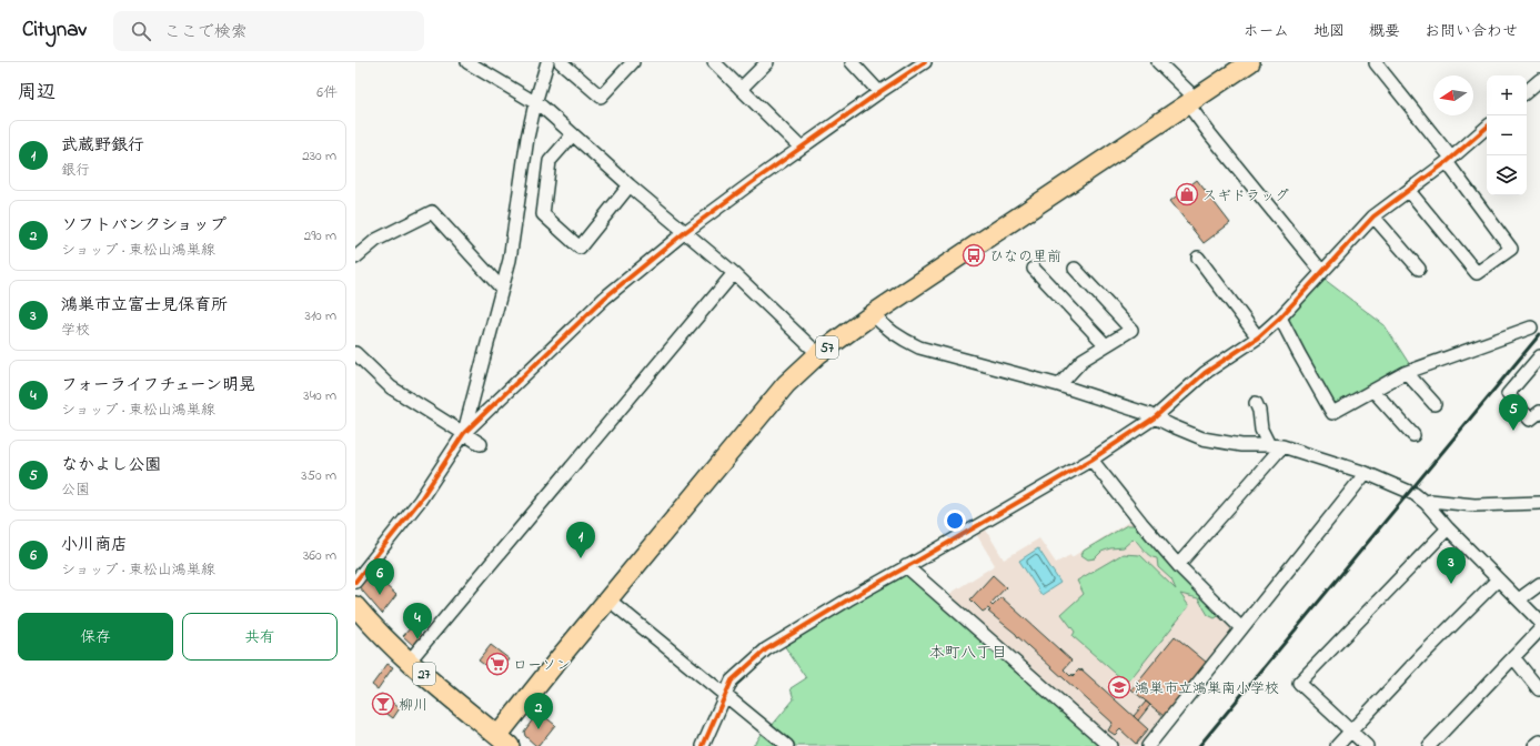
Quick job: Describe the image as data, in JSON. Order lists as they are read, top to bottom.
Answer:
{
  "streets": {
    "main road": ["57", "27"]
  },
  "crossings": [
    ["57", "27"]
  ],
  "districts": ["本町八丁目"],
  "places": {
    "shop": ["スギドラッグ"],
    "bus stop": ["ひなの里前"],
    "supermarket": ["ローソン"],
    "school or university": ["鴻巣市立鴻巣南小学校"],
    "bar": ["柳川"]
  },
  "north": "left",
  "page": {
    "header": "Citynav",
    "search": "ここで検索",
    "nav": [
      "ホーム",
      "地図",
      "概要",
      "お問い合わせ"
    ],
    "heading": ["周辺", "6件"],
    "map_buttons": ["+", "−"],
    "list": [
      {
        "mark": "1",
        "name": "武蔵野銀行",
        "note": "銀行",
        "value": "230 m"
      },
      {
        "mark": "2",
        "name": "ソフトバンクショップ",
        "note": "ショップ · 東松山鴻巣線",
        "value": "290 m"
      },
      {
        "mark": "3",
        "name": "鴻巣市立富士見保育所",
        "note": "学校",
        "value": "310 m"
      },
      {
        "mark": "4",
        "name": "フォーライフチェーン明晃",
        "note": "ショップ · 東松山鴻巣線",
        "value": "340 m"
      },
      {
        "mark": "5",
        "name": "なかよし公園",
        "note": "公園",
        "value": "350 m"
      },
      {
        "mark": "6",
        "name": "小川商店",
        "note": "ショップ · 東松山鴻巣線",
        "value": "360 m"
      }
    ],
    "pins": [
      "5",
      "1",
      "3",
      "6",
      "4",
      "2"
    ],
    "buttons": ["保存", "共有"]
  }
}
